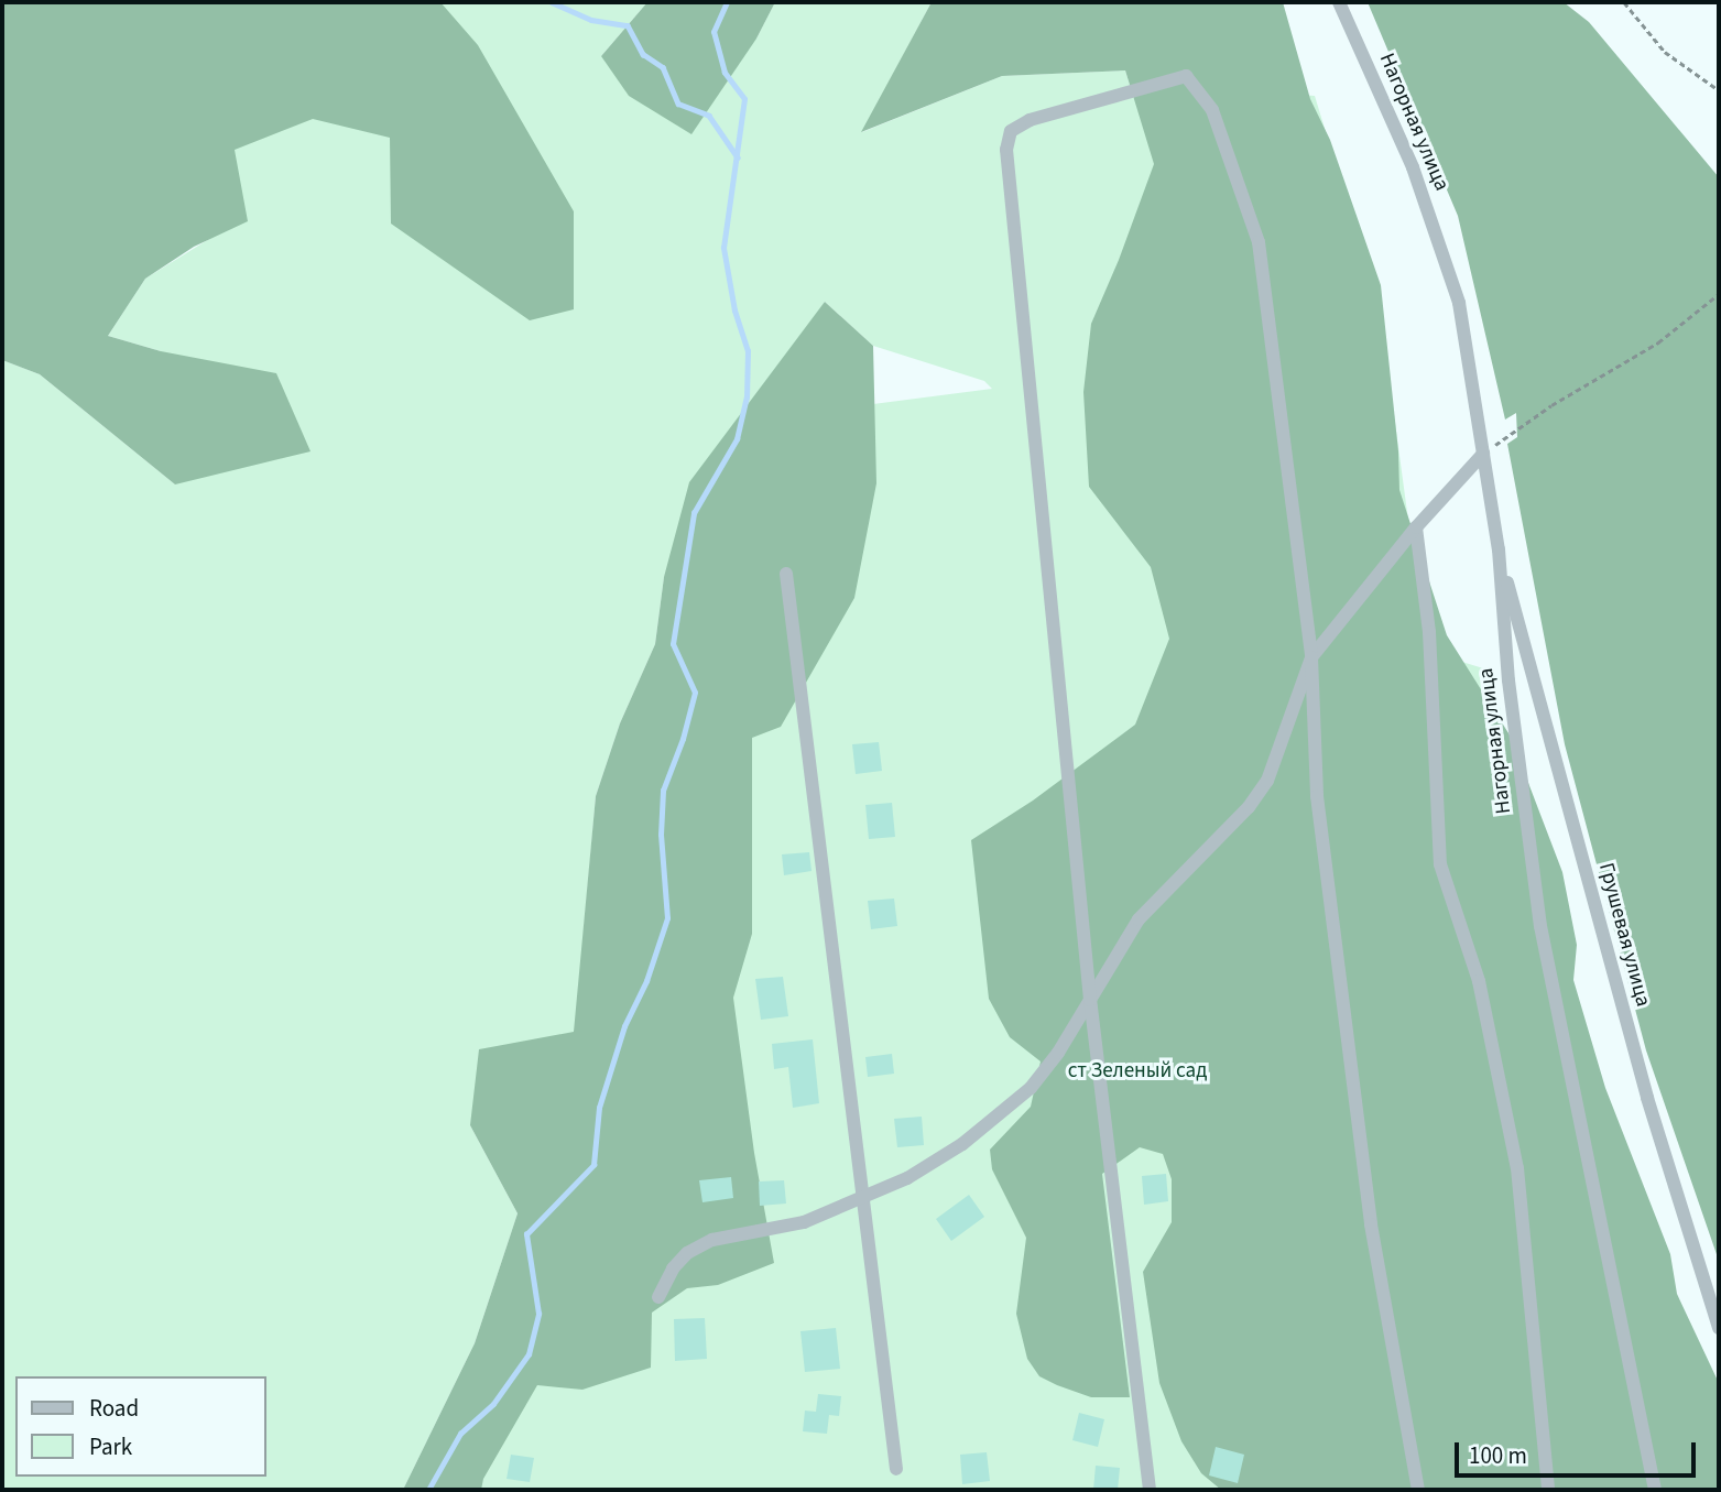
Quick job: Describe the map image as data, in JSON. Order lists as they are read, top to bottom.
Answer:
{
  "streets": {
    "street": ["Нагорная улица", "Грушевая улица"]
  },
  "crossings": [
    ["Нагорная улица", "Грушевая улица"]
  ],
  "parks": ["ст Зеленый сад"],
  "legend": ["Road", "Park"],
  "scale_bar": "100 m"
}
